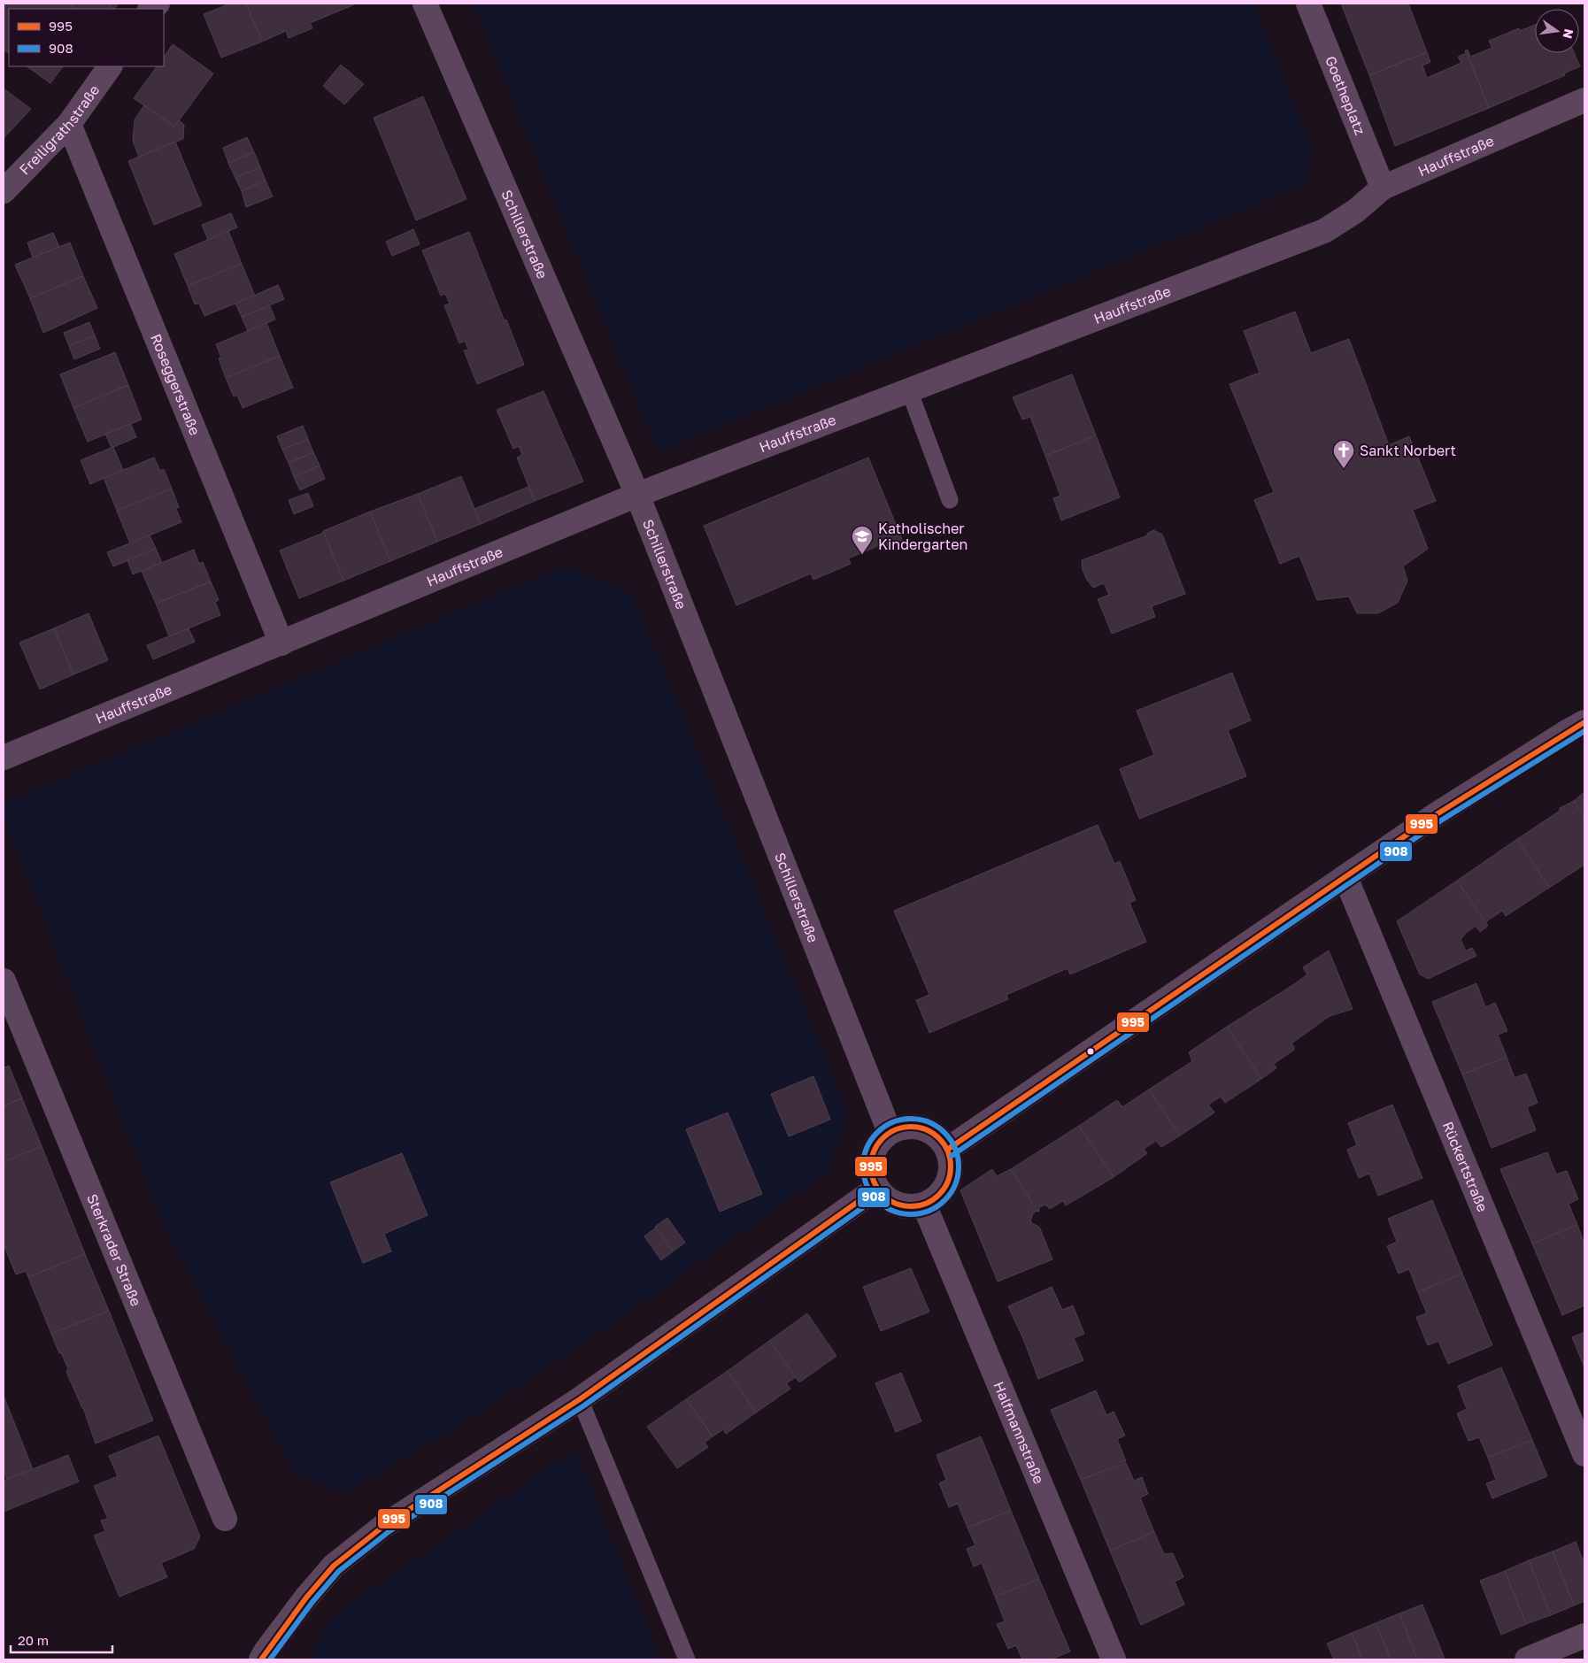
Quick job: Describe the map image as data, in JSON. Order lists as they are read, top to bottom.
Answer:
{
  "streets": {
    "street": [
      "Goetheplatz",
      "Freiligrathstraße",
      "Hauffstraße",
      "Schillerstraße",
      "Roseggerstraße",
      "Rückertstraße",
      "Sterkrader Straße",
      "Halfmannstraße"
    ]
  },
  "crossings": [
    ["Goetheplatz", "Hauffstraße"],
    ["Freiligrathstraße", "Roseggerstraße"],
    ["Hauffstraße", "Schillerstraße"],
    ["Hauffstraße", "Roseggerstraße"],
    ["Schillerstraße", "Halfmannstraße"]
  ],
  "places": {
    "church": ["Sankt Norbert"],
    "school or university": ["Katholischer Kindergarten"]
  },
  "lines": ["transit line 995", "transit line 908"],
  "legend": ["995", "908"],
  "scale_bar": "20 m",
  "north": "right"
}
